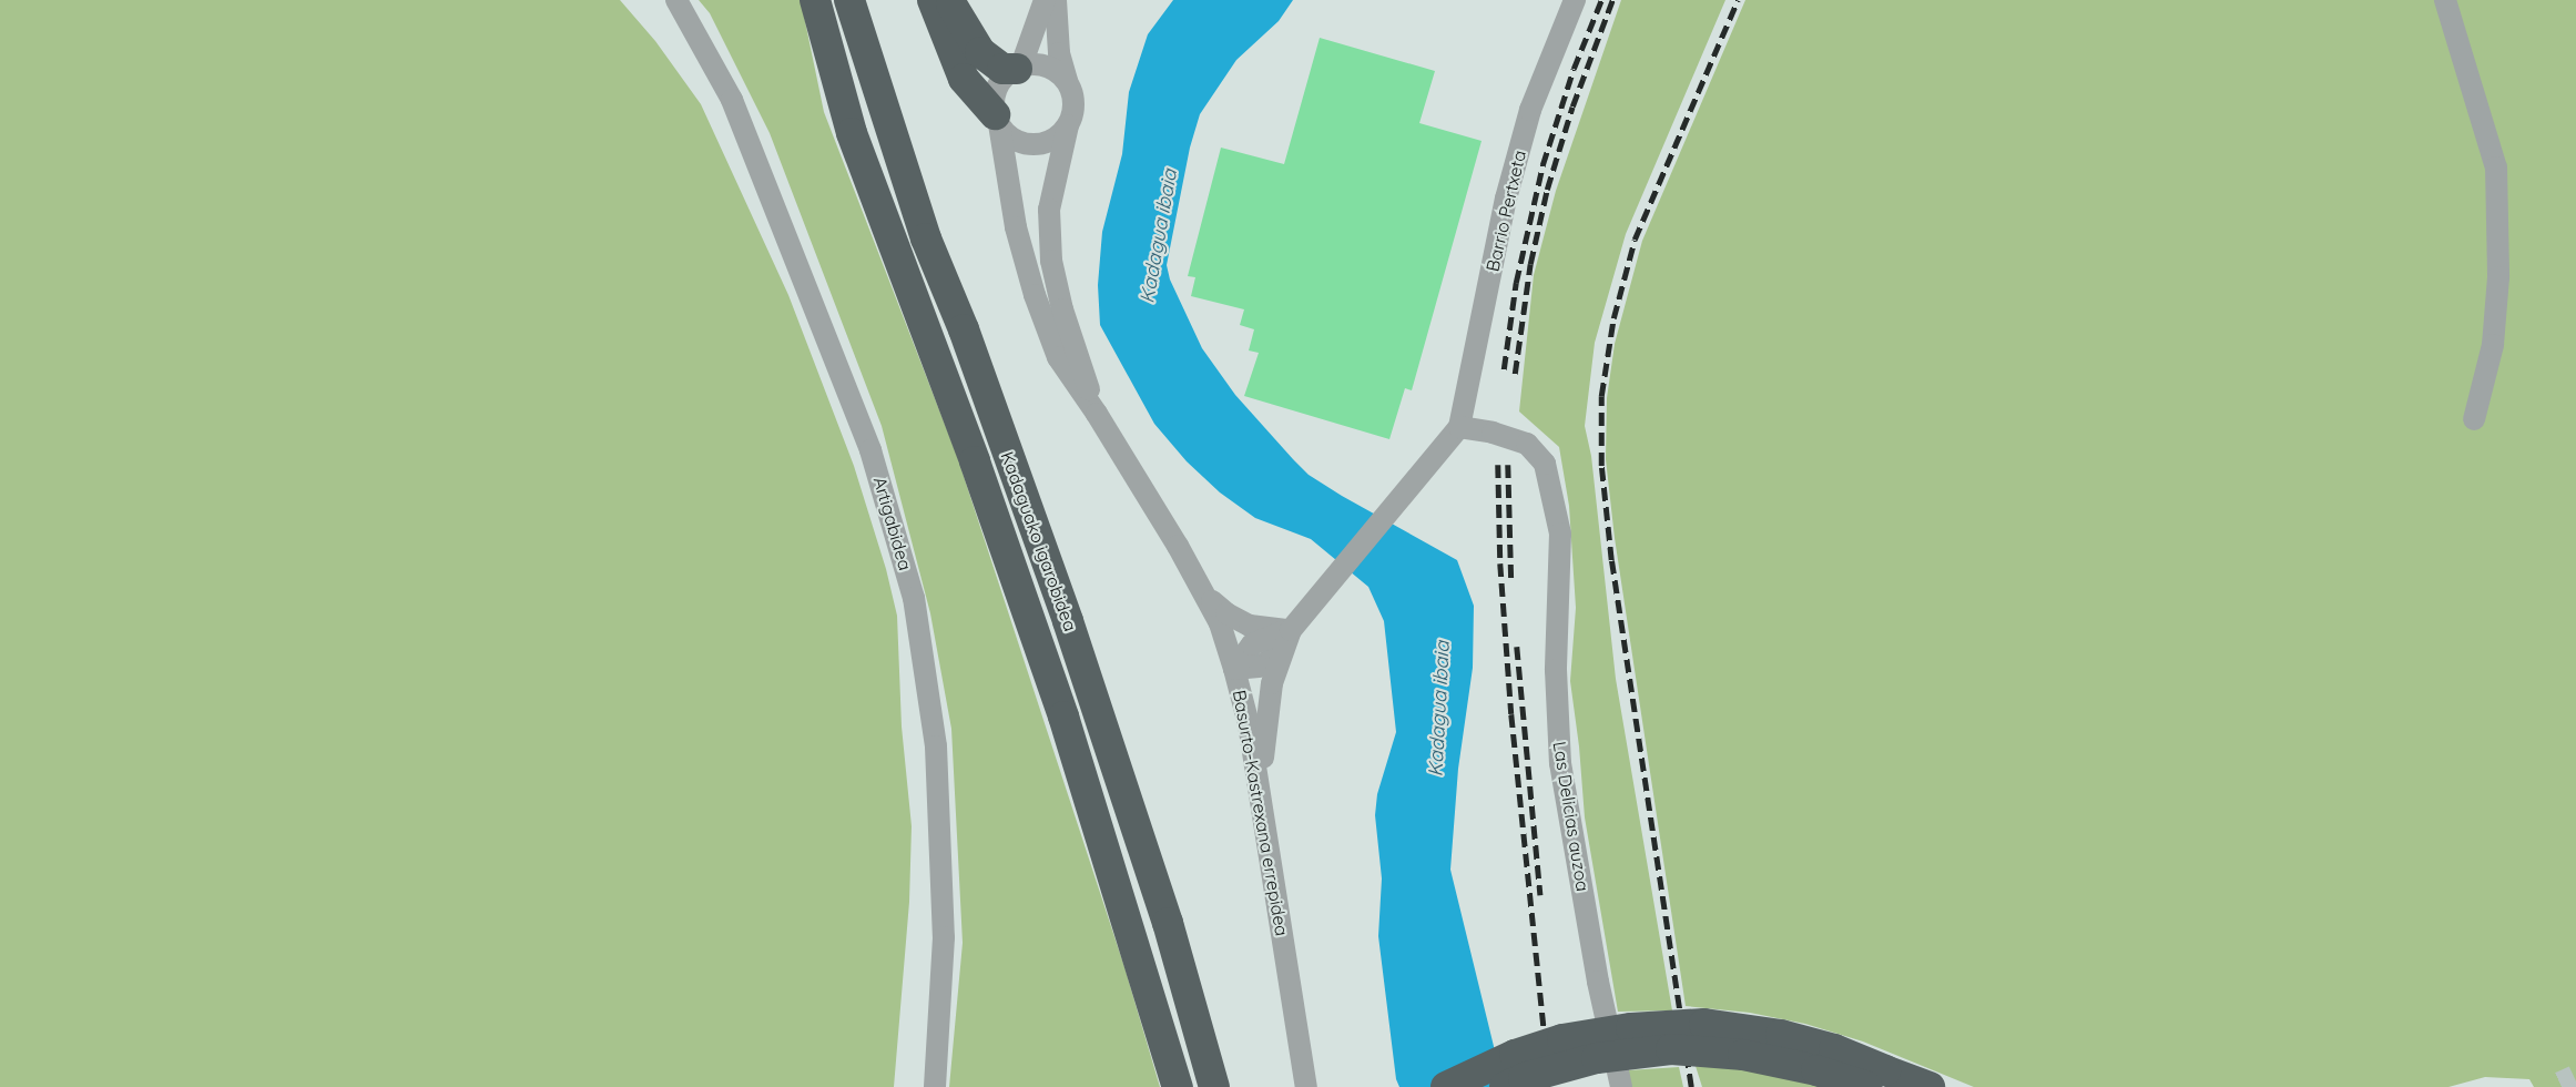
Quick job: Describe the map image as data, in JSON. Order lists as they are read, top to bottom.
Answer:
{
  "streets": {
    "highway": ["Kadaguako igarobidea"],
    "street": [
      "Barrio Pertxeta",
      "Artigabidea",
      "Basurto-Kastrexana errepidea",
      "Las Delicias auzoa"
    ]
  },
  "crossings": [
    ["Barrio Pertxeta", "Las Delicias auzoa"]
  ],
  "water": ["Kadagua ibaia"]
}
